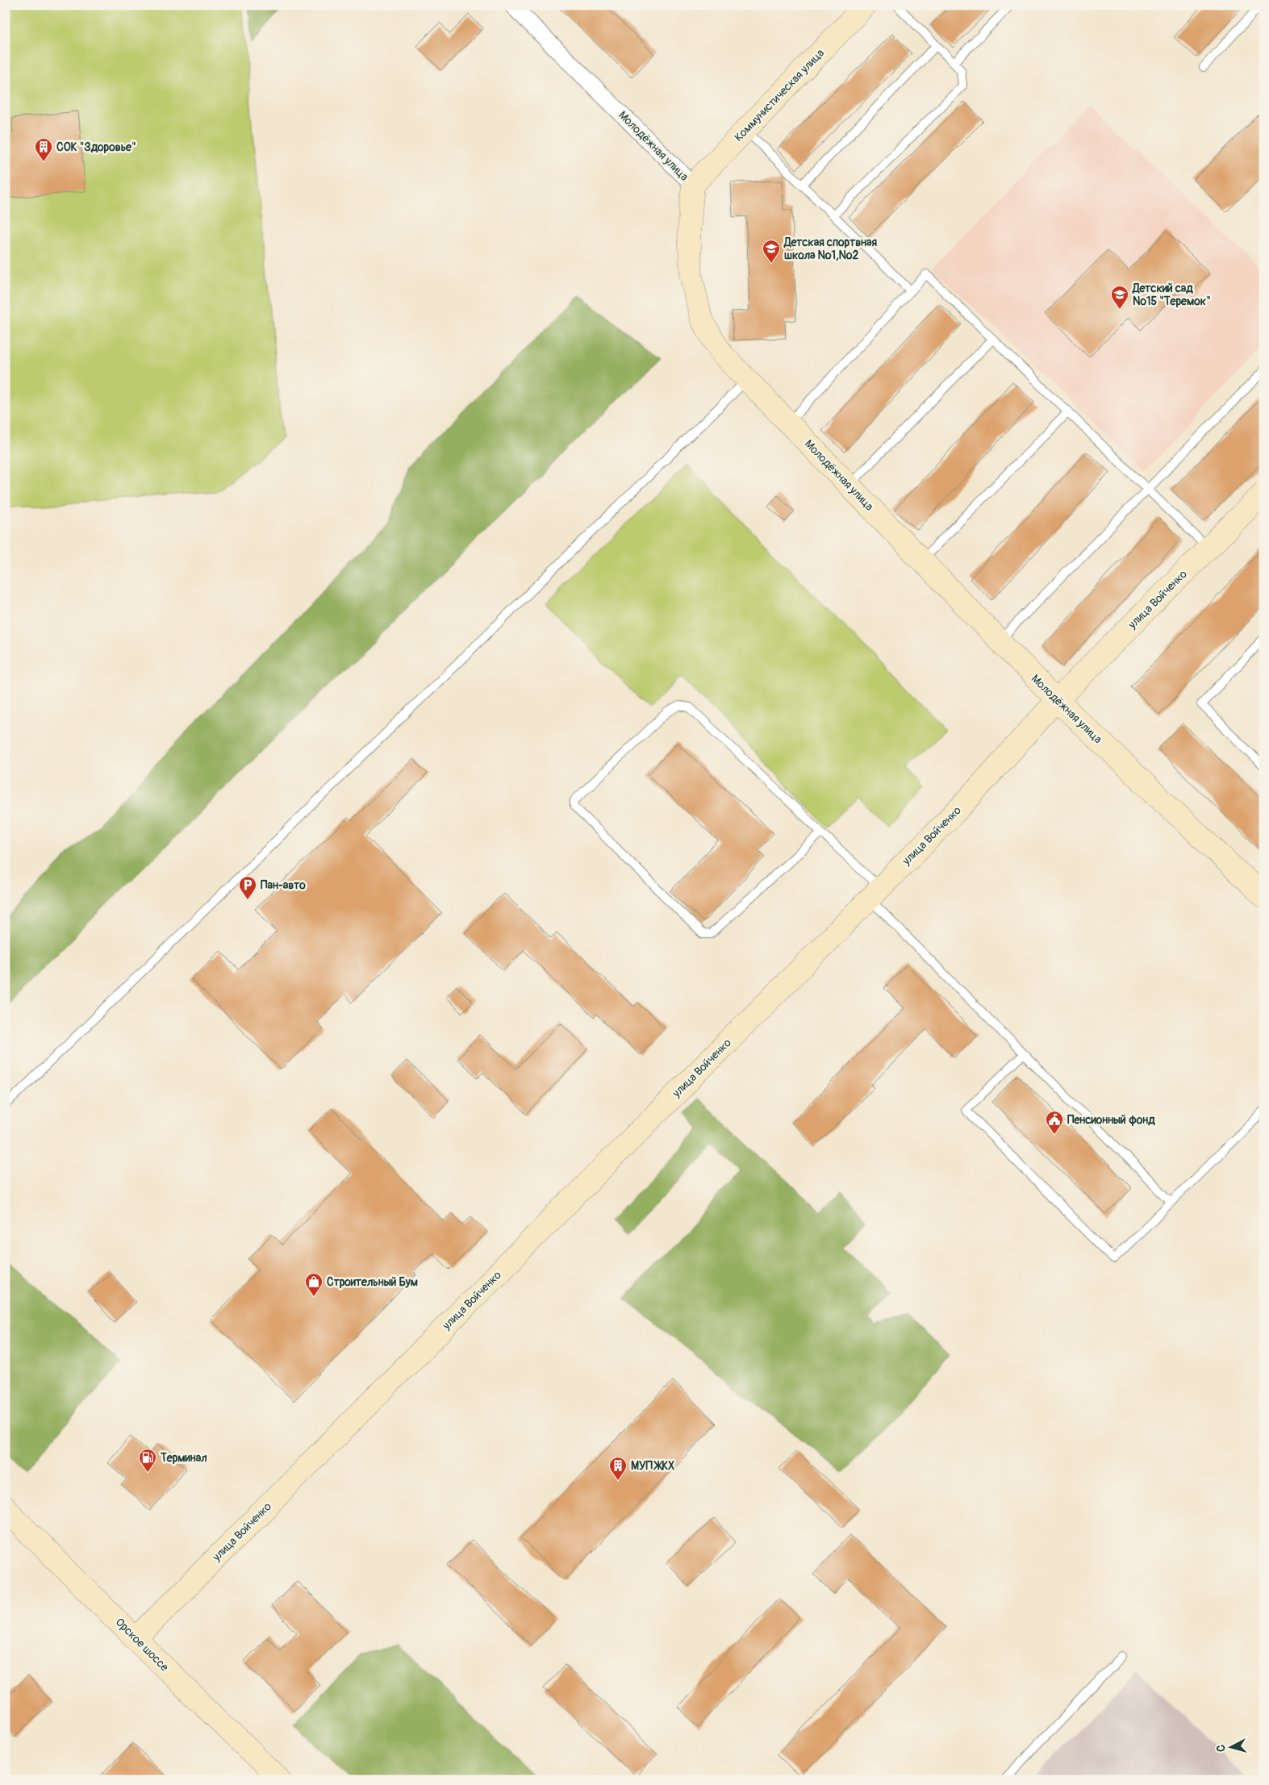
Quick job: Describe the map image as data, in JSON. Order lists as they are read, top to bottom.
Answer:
{
  "streets": {
    "main road": [
      "Коммунистическая улица",
      "Молодёжная улица",
      "улица Войченко",
      "Орское шоссе"
    ]
  },
  "crossings": [
    ["Коммунистическая улица", "Молодёжная улица"],
    ["Молодёжная улица", "улица Войченко"],
    ["улица Войченко", "Орское шоссе"]
  ],
  "places": {
    "building": ["СОК \"Здоровье\"", "МУП ЖКХ"],
    "school or university": ["Детская спортвная школа №1,№2", "Детский сад №15 \"Теремок\""],
    "parking": ["Пан-авто"],
    "public building": ["Пенсионный фонд"],
    "shop": ["Строительный Бум"],
    "fuel station": ["Терминал"]
  },
  "north": "left"
}
